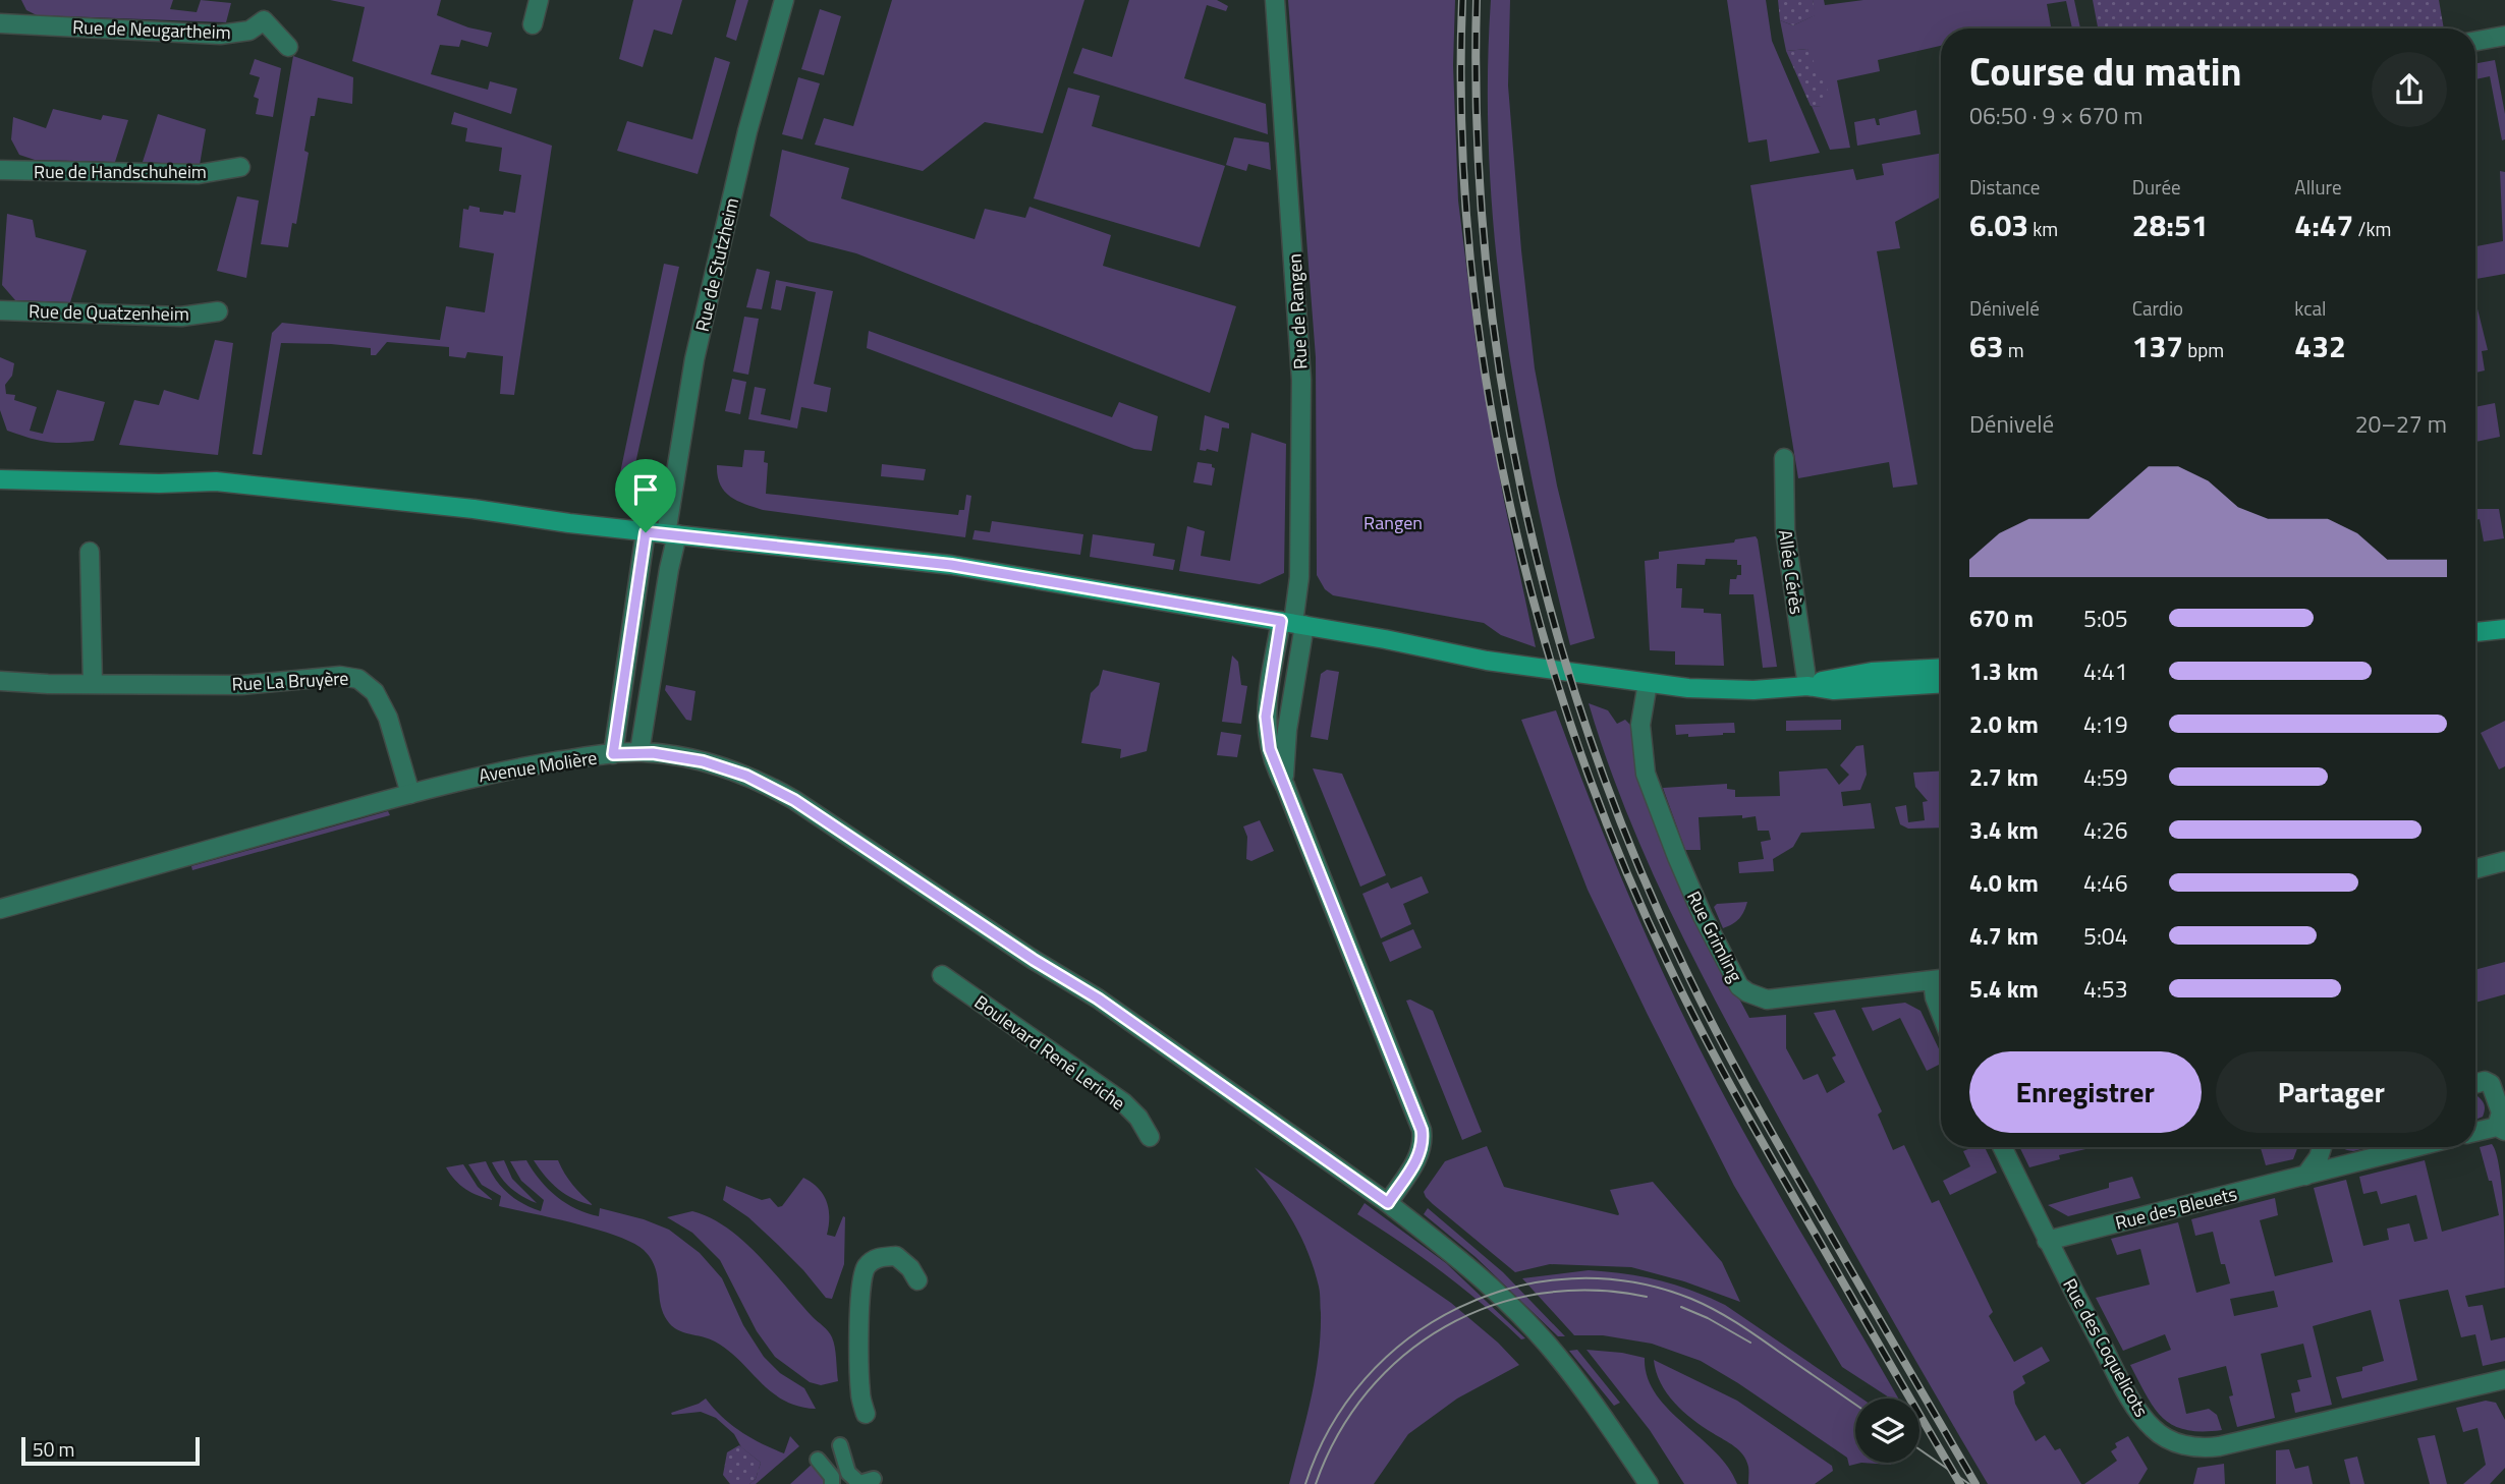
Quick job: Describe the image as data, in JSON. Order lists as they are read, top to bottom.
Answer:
{
  "streets": {
    "street": [
      "Rue de Neugartheim",
      "Rue de Handschuheim",
      "Rue de Stutzheim",
      "Rue de Rangen",
      "Rue de Quatzenheim",
      "Allée Cérès",
      "Rue La Bruyère",
      "Avenue Molière",
      "Rue Grimling",
      "Boulevard René Leriche",
      "Rue des Bleuets",
      "Rue des Coquelicots"
    ]
  },
  "crossings": [
    ["Rue de Stutzheim", "Avenue Molière"],
    ["Rue de Rangen", "Avenue Molière"],
    ["Rue La Bruyère", "Avenue Molière"],
    ["Rue des Bleuets", "Rue des Coquelicots"]
  ],
  "parks": ["Rangen"],
  "scale_bar": "50 m",
  "page": {
    "heading": ["Course du matin", "06:50 · 9 × 670 m"],
    "stats": [
      ["Distance", "6.03 km"],
      ["Durée", "28:51"],
      ["Allure", "4:47 /km"],
      ["Dénivelé", "63 m"],
      ["Cardio", "137 bpm"],
      ["kcal", "432"]
    ],
    "chart": ["Dénivelé", "20–27 m"],
    "list": [
      {
        "name": "670 m",
        "note": "5:05"
      },
      {
        "name": "1.3 km",
        "note": "4:41"
      },
      {
        "name": "2.0 km",
        "note": "4:19"
      },
      {
        "name": "2.7 km",
        "note": "4:59"
      },
      {
        "name": "3.4 km",
        "note": "4:26"
      },
      {
        "name": "4.0 km",
        "note": "4:46"
      },
      {
        "name": "4.7 km",
        "note": "5:04"
      },
      {
        "name": "5.4 km",
        "note": "4:53"
      }
    ],
    "buttons": ["Enregistrer", "Partager"],
    "scale": "50 m"
  }
}
